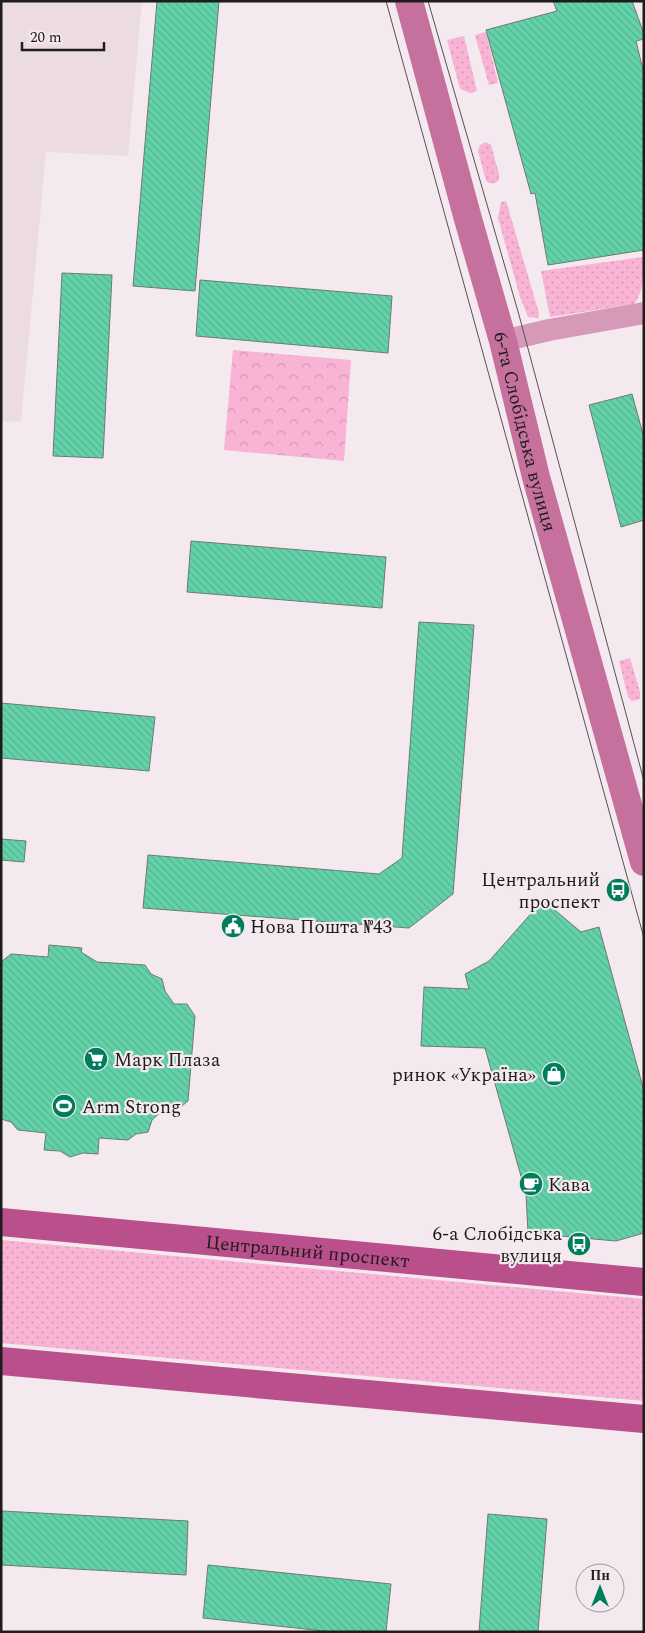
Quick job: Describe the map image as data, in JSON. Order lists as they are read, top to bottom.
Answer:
{
  "streets": {
    "main road": ["Центральний проспект"],
    "street": ["6-та Слобідська вулиця"]
  },
  "places": {
    "bus stop": ["Центральний проспект", "6-а Слобідська вулиця"],
    "public building": ["Нова Пошта №43"],
    "supermarket": ["Марк Плаза"],
    "shop": ["ринок «Україна»"],
    "sports": ["Arm Strong"],
    "cafe": ["Кава"]
  },
  "scale_bar": "20 m",
  "north": "top"
}
